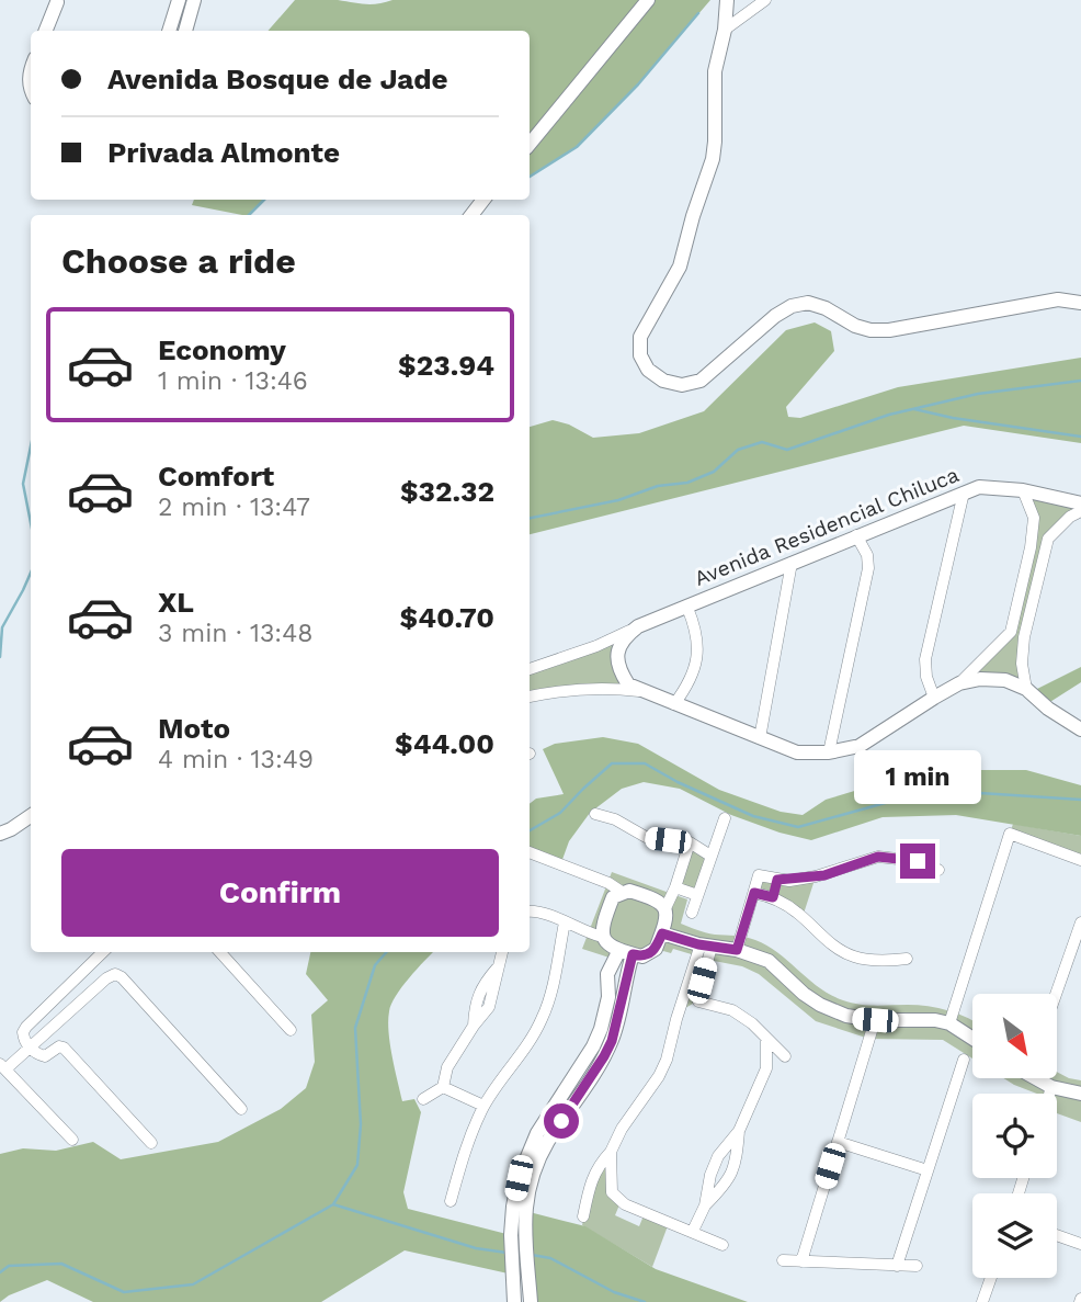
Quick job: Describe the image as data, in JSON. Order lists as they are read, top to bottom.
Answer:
{
  "streets": {
    "street": ["Avenida Residencial Chiluca"]
  },
  "north": "bottom right",
  "page": {
    "banner": ["Avenida Bosque de Jade", "Privada Almonte"],
    "heading": "Choose a ride",
    "list": [
      {
        "name": "Economy",
        "note": "1 min · 13:46",
        "value": "$23.94"
      },
      {
        "name": "Comfort",
        "note": "2 min · 13:47",
        "value": "$32.32"
      },
      {
        "name": "XL",
        "note": "3 min · 13:48",
        "value": "$40.70"
      },
      {
        "name": "Moto",
        "note": "4 min · 13:49",
        "value": "$44.00"
      }
    ],
    "bubble": "1 min",
    "buttons": "Confirm"
  }
}
